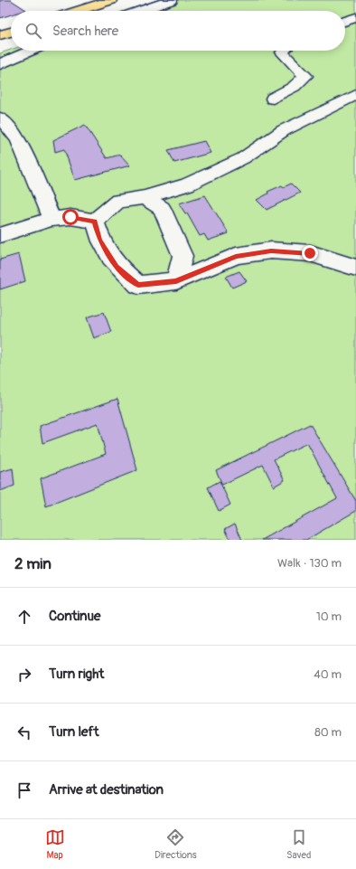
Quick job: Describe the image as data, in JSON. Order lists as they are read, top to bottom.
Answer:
{
  "page": {
    "search": "Search here",
    "heading": ["2 min", "Walk · 130 m"],
    "list": [
      ["Continue", "10 m"],
      ["Turn right", "40 m"],
      ["Turn left", "80 m"],
      "Arrive at destination"
    ],
    "nav": ["Map", "Directions", "Saved"]
  }
}
